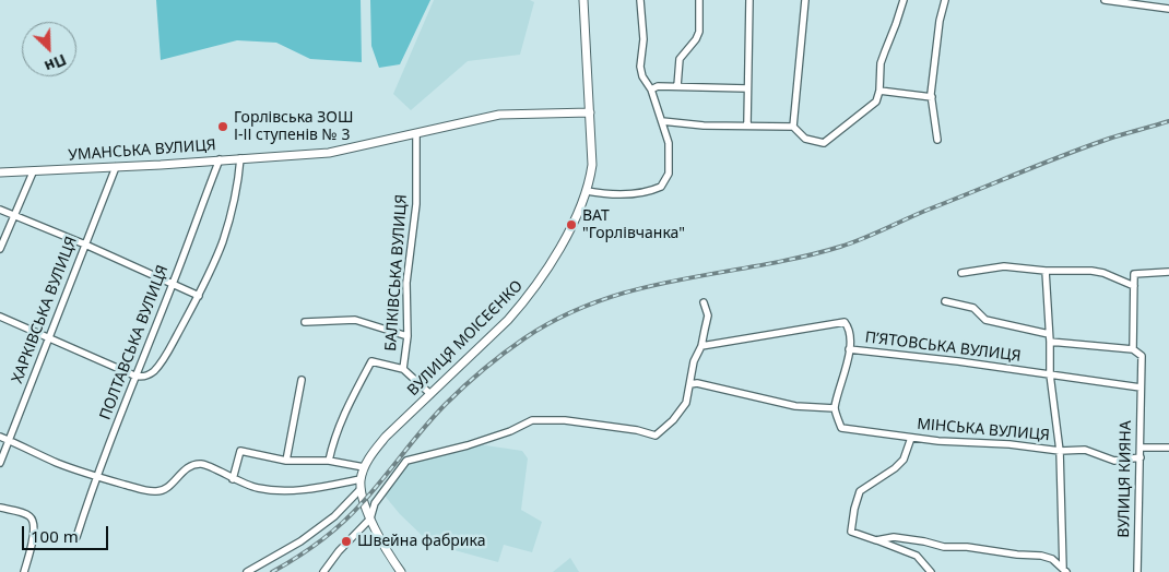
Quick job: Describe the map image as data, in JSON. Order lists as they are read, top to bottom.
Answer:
{
  "streets": {
    "street": [
      "УМАНСЬКА ВУЛИЦЯ",
      "БАЛКІВСЬКА ВУЛИЦЯ",
      "ХАРКІВСЬКА ВУЛИЦЯ",
      "ВУЛИЦЯ МОІСЕЄНКО",
      "ПОЛТАВСЬКА ВУЛИЦЯ",
      "П’ЯТОВСЬКА ВУЛИЦЯ",
      "МІНСЬКА ВУЛИЦЯ",
      "ВУЛИЦЯ КИЯНА"
    ]
  },
  "crossings": [
    ["УМАНСЬКА ВУЛИЦЯ", "БАЛКІВСЬКА ВУЛИЦЯ"],
    ["УМАНСЬКА ВУЛИЦЯ", "ХАРКІВСЬКА ВУЛИЦЯ"],
    ["УМАНСЬКА ВУЛИЦЯ", "ВУЛИЦЯ МОІСЕЄНКО"],
    ["УМАНСЬКА ВУЛИЦЯ", "ПОЛТАВСЬКА ВУЛИЦЯ"],
    ["П’ЯТОВСЬКА ВУЛИЦЯ", "ВУЛИЦЯ КИЯНА"],
    ["МІНСЬКА ВУЛИЦЯ", "ВУЛИЦЯ КИЯНА"]
  ],
  "places": ["Горлівська ЗОШ І-ІІ ступенів № 3", "ВАТ \"Горлівчанка\"", "Швейна фабрика"],
  "scale_bar": "100 m",
  "north": "bottom right"
}
